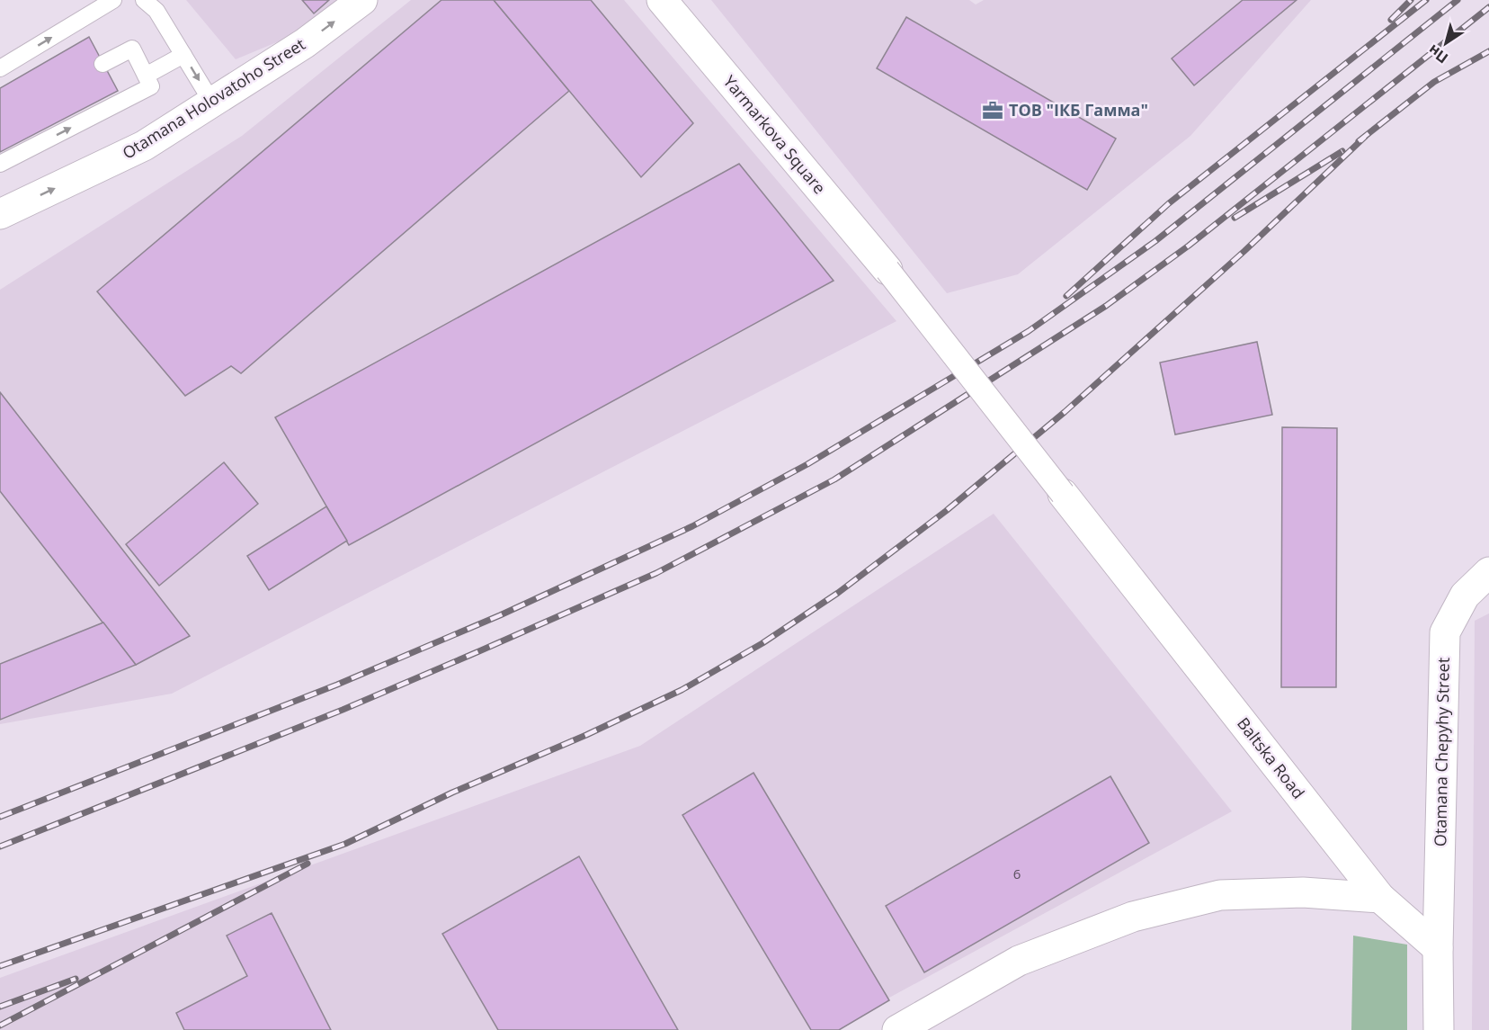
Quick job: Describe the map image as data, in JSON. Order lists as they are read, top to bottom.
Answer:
{
  "streets": {
    "street": [
      "Otamana Holovatoho Street",
      "Yarmarkova Square",
      "Otamana Chepyhy Street",
      "Baltska Road"
    ]
  },
  "crossings": [
    ["Otamana Chepyhy Street", "Baltska Road"]
  ],
  "one_way": ["Otamana Holovatoho Street"],
  "places": {
    "office": ["ТОВ \"ІКБ Гамма\""]
  },
  "house_numbers": ["6"],
  "north": "bottom left"
}
